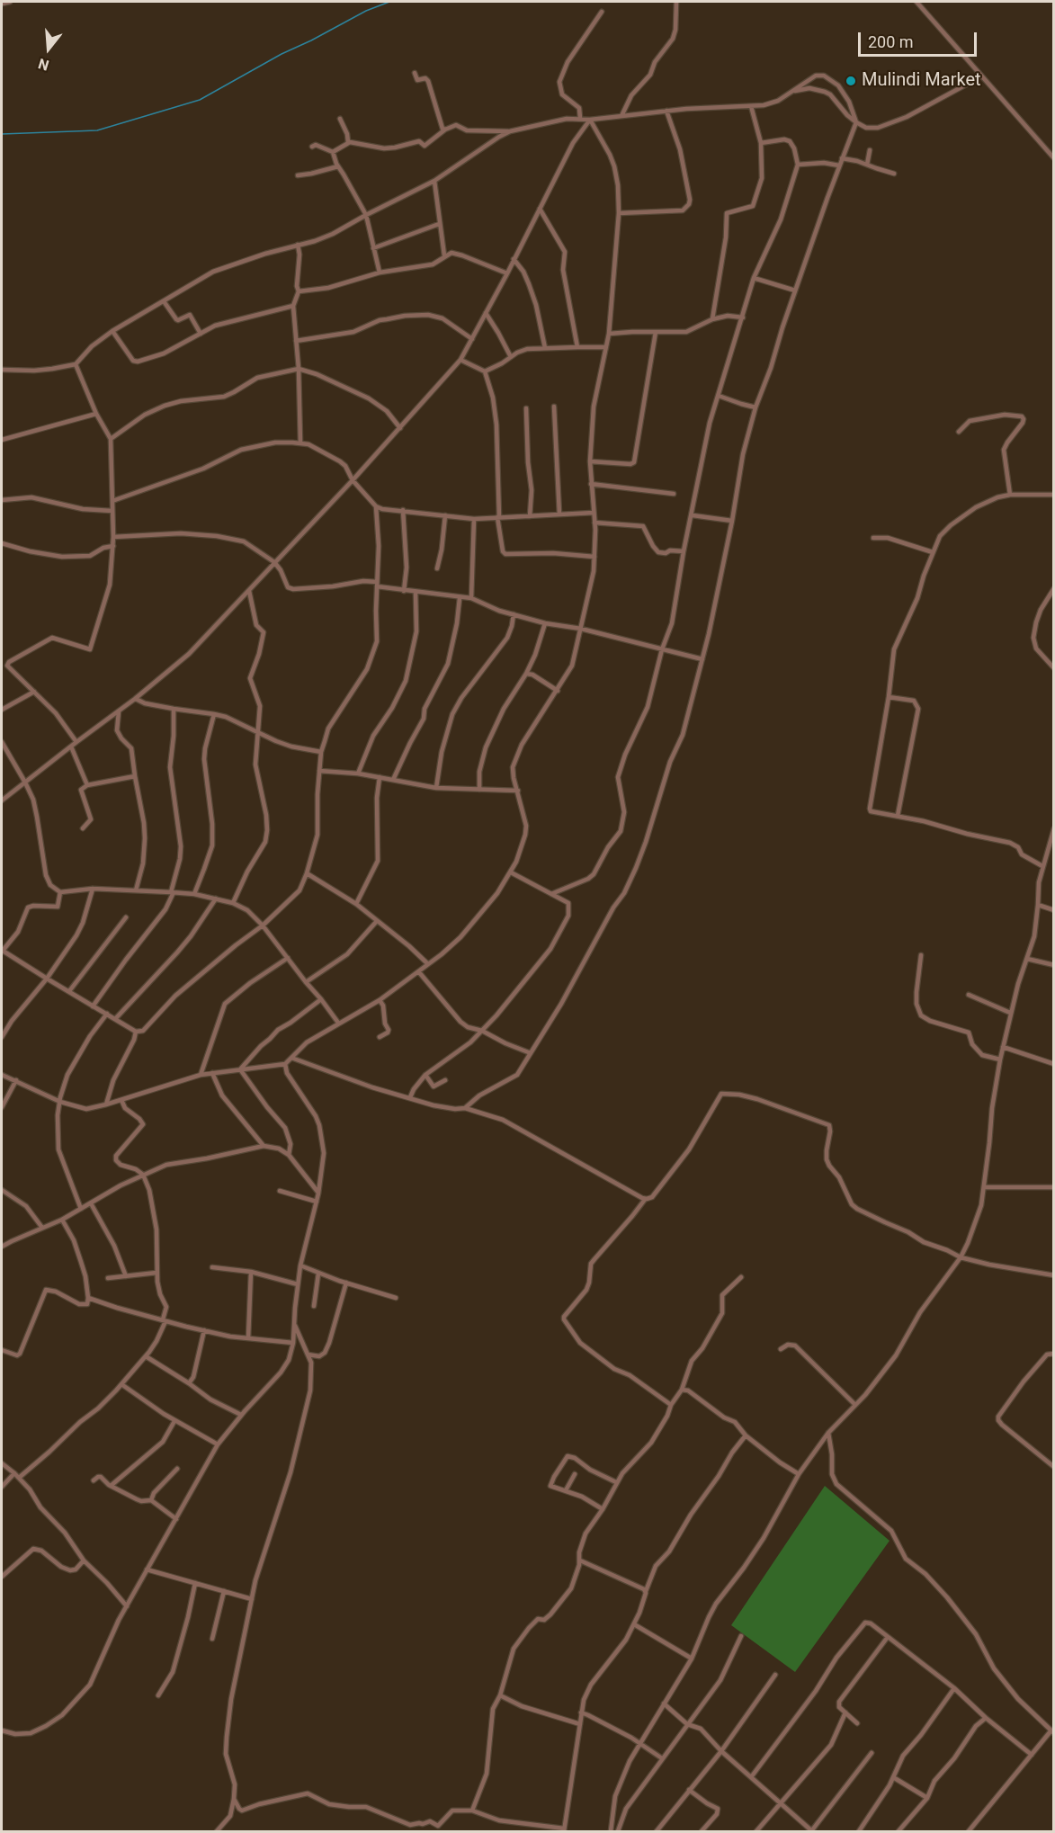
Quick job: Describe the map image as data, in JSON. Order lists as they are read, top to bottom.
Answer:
{
  "places": ["Mulindi Market"],
  "scale_bar": "200 m",
  "north": "bottom"
}
